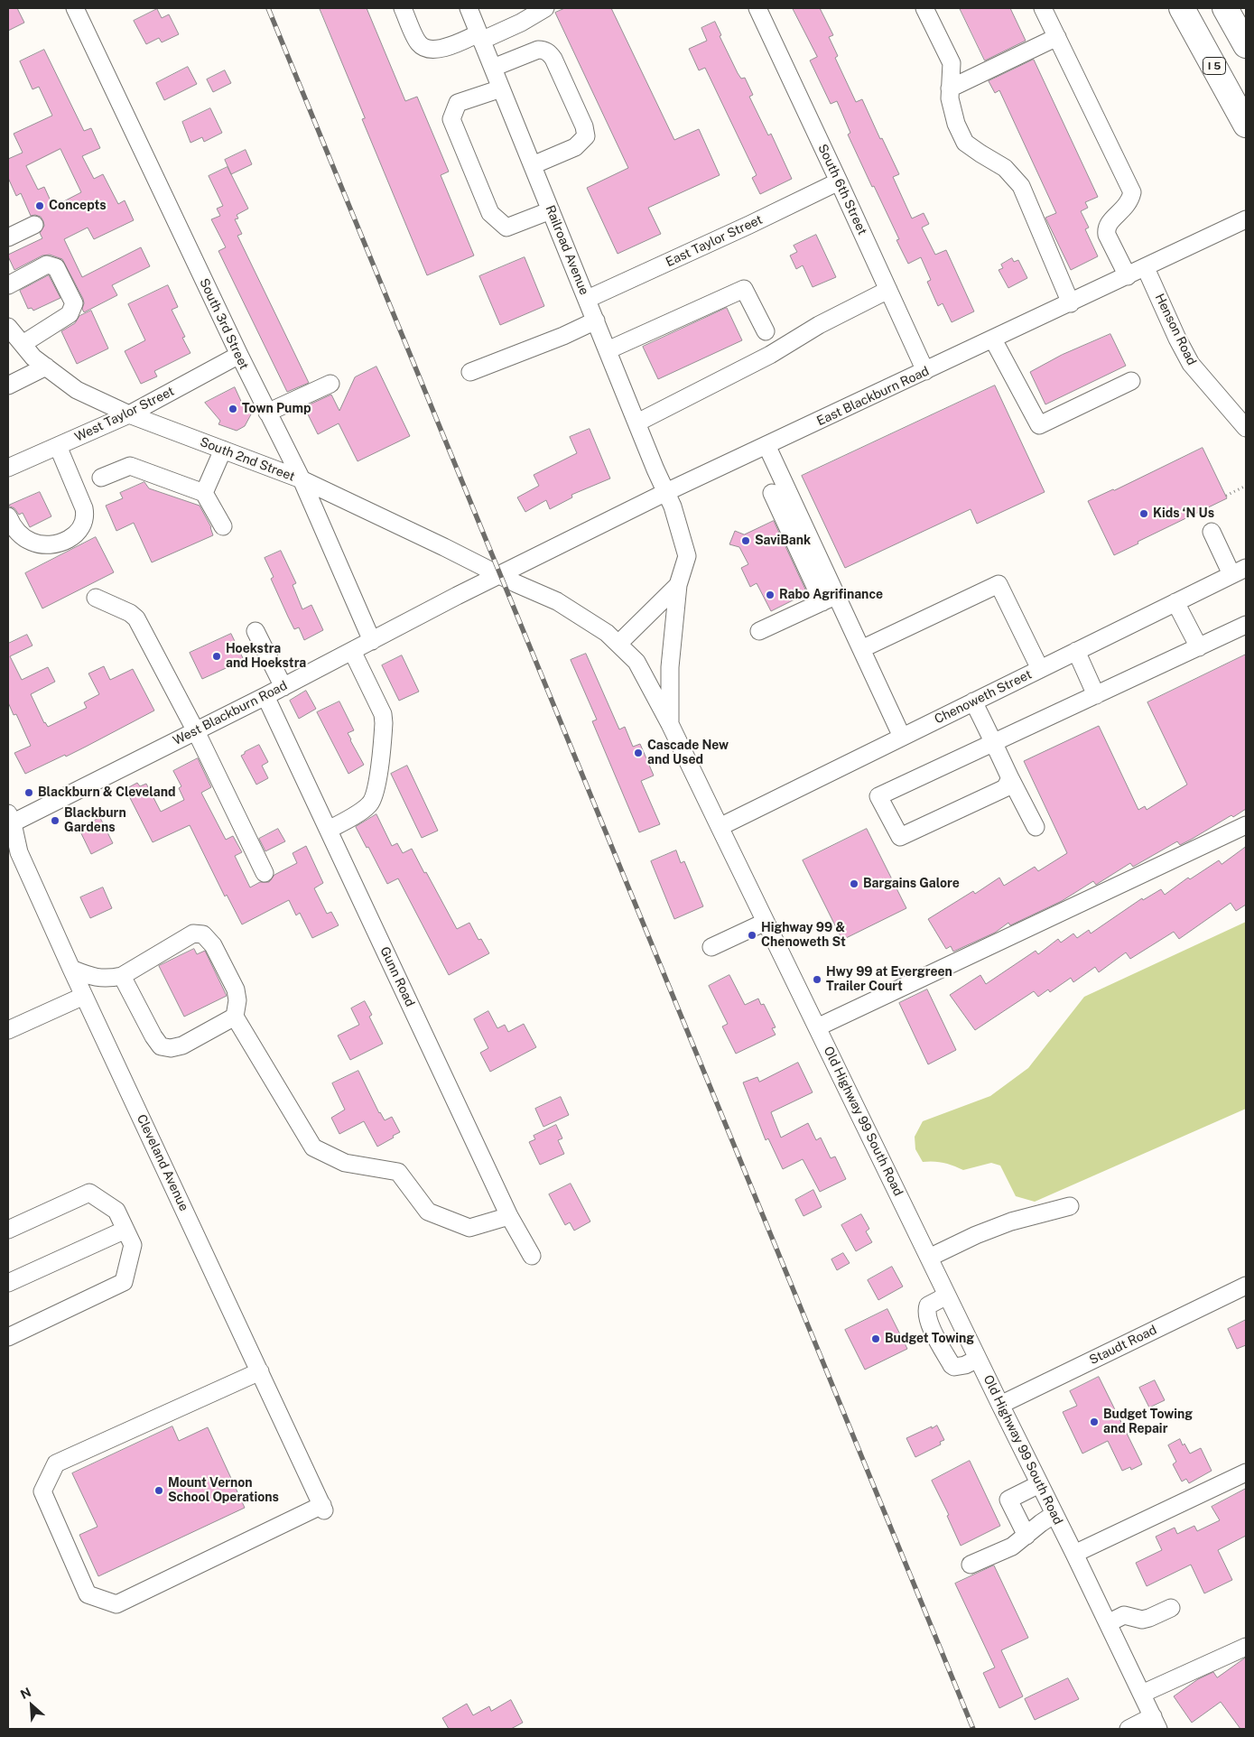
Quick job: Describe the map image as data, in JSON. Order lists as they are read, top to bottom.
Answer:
{
  "streets": {
    "highway": ["I 5"],
    "street": [
      "South 6th Street",
      "East Taylor Street",
      "Railroad Avenue",
      "South 3rd Street",
      "Henson Road",
      "East Blackburn Road",
      "West Taylor Street",
      "South 2nd Street",
      "Chenoweth Street",
      "West Blackburn Road",
      "Gunn Road",
      "Old Highway 99 South Road",
      "Cleveland Avenue",
      "Staudt Road"
    ]
  },
  "crossings": [
    ["South 6th Street", "East Taylor Street"],
    ["South 6th Street", "East Blackburn Road"],
    ["East Taylor Street", "Railroad Avenue"],
    ["Railroad Avenue", "East Blackburn Road"],
    ["Railroad Avenue", "Old Highway 99 South Road"],
    ["South 3rd Street", "West Taylor Street"],
    ["South 3rd Street", "South 2nd Street"],
    ["South 3rd Street", "West Blackburn Road"],
    ["Henson Road", "East Blackburn Road"],
    ["East Blackburn Road", "South 2nd Street"],
    ["East Blackburn Road", "West Blackburn Road"],
    ["East Blackburn Road", "Old Highway 99 South Road"],
    ["West Taylor Street", "South 2nd Street"],
    ["South 2nd Street", "West Blackburn Road"],
    ["South 2nd Street", "Old Highway 99 South Road"],
    ["Chenoweth Street", "Old Highway 99 South Road"],
    ["West Blackburn Road", "Gunn Road"],
    ["West Blackburn Road", "Old Highway 99 South Road"],
    ["West Blackburn Road", "Cleveland Avenue"],
    ["Old Highway 99 South Road", "Staudt Road"]
  ],
  "places": [
    "Concepts",
    "Town Pump",
    "Kids ‘N Us",
    "SaviBank",
    "Rabo Agrifinance",
    "Hoekstra and Hoekstra",
    "Cascade New and Used",
    "Blackburn & Cleveland",
    "Blackburn Gardens",
    "Bargains Galore",
    "Highway 99 & Chenoweth St",
    "Hwy 99 at Evergreen Trailer Court",
    "Budget Towing",
    "Budget Towing and Repair",
    "Mount Vernon School Operations"
  ],
  "north": "top left"
}
